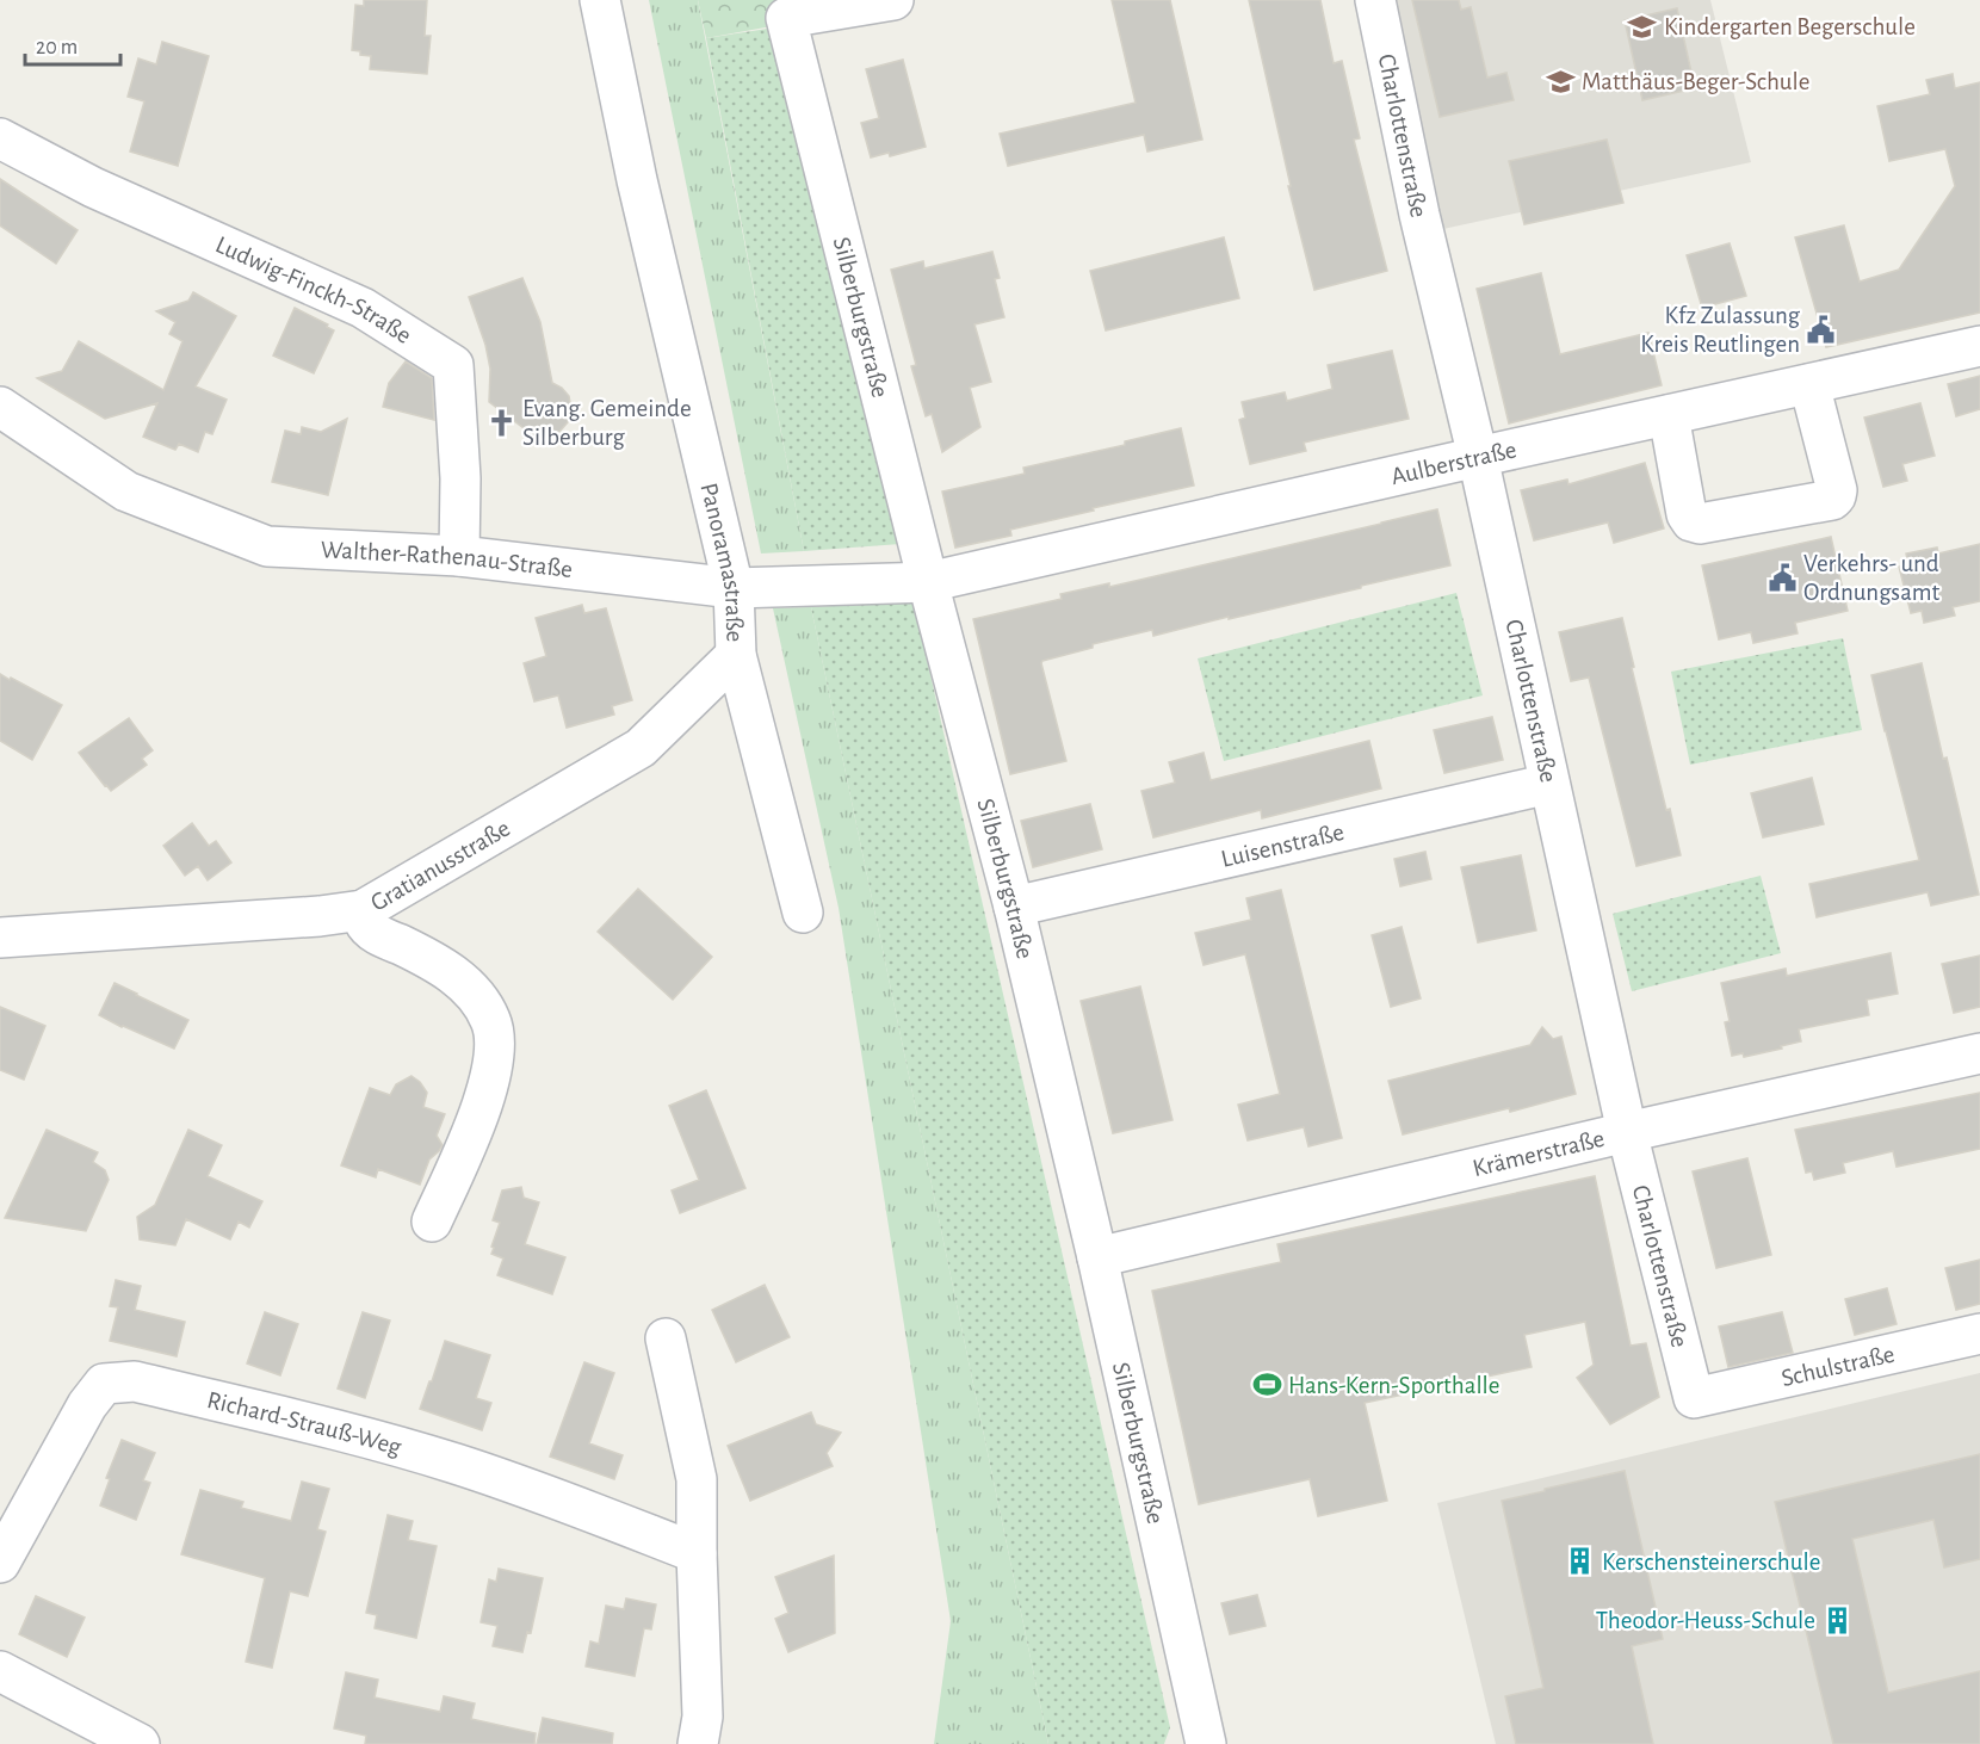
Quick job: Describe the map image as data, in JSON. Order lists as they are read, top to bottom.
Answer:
{
  "streets": {
    "street": [
      "Charlottenstraße",
      "Ludwig-Finckh-Straße",
      "Silberburgstraße",
      "Aulberstraße",
      "Walther-Rathenau-Straße",
      "Panoramastraße",
      "Luisenstraße",
      "Gratianusstraße",
      "Krämerstraße",
      "Schulstraße",
      "Richard-Strauß-Weg"
    ]
  },
  "crossings": [
    ["Charlottenstraße", "Aulberstraße"],
    ["Charlottenstraße", "Luisenstraße"],
    ["Charlottenstraße", "Krämerstraße"],
    ["Charlottenstraße", "Schulstraße"],
    ["Ludwig-Finckh-Straße", "Walther-Rathenau-Straße"],
    ["Silberburgstraße", "Aulberstraße"],
    ["Silberburgstraße", "Walther-Rathenau-Straße"],
    ["Silberburgstraße", "Luisenstraße"],
    ["Silberburgstraße", "Krämerstraße"],
    ["Aulberstraße", "Walther-Rathenau-Straße"],
    ["Walther-Rathenau-Straße", "Panoramastraße"],
    ["Panoramastraße", "Gratianusstraße"]
  ],
  "places": {
    "school or university": ["Kindergarten Begerschule", "Matthäus-Beger-Schule"],
    "public building": ["Kfz Zulassung Kreis Reutlingen", "Verkehrs- und Ordnungsamt"],
    "church": ["Evang. Gemeinde Silberburg"],
    "sports": ["Hans-Kern-Sporthalle"],
    "building": ["Kerschensteinerschule", "Theodor-Heuss-Schule"]
  },
  "scale_bar": "20 m"
}
